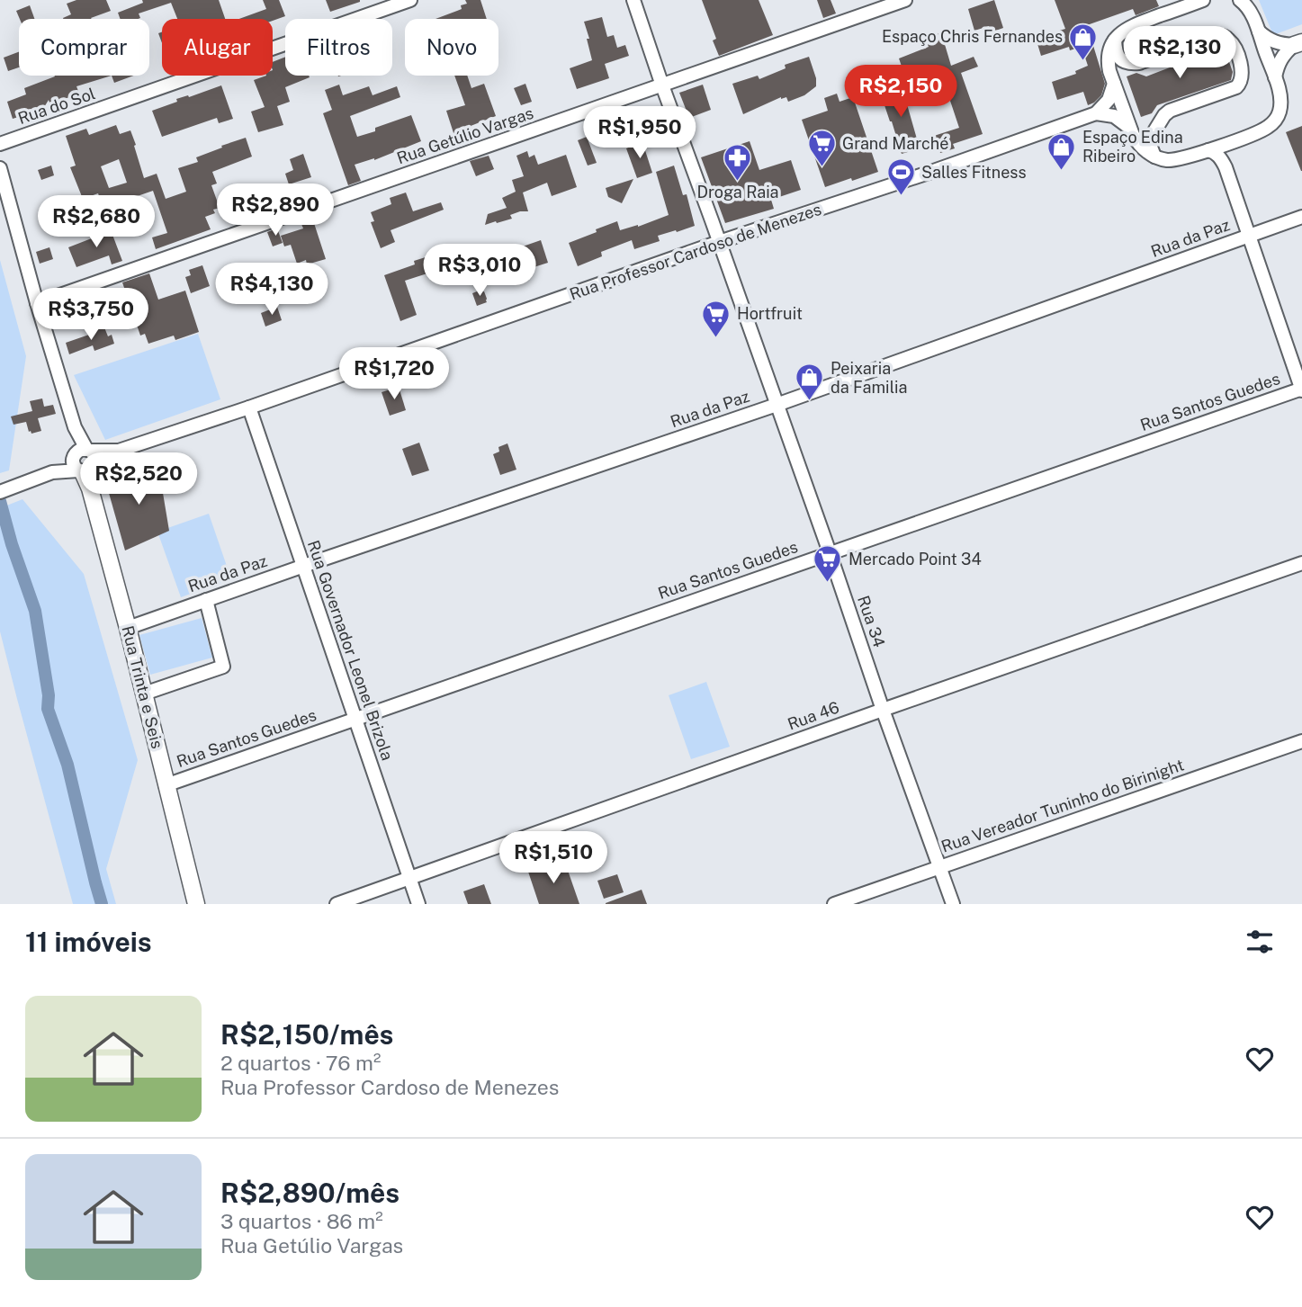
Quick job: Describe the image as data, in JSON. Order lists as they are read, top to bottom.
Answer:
{
  "streets": {
    "main road": ["Rua Trinta e Seis"],
    "street": [
      "Rua do Sol",
      "Rua Getúlio Vargas",
      "Rua da Paz",
      "Rua Professor Cardoso de Menezes",
      "Rua Santos Guedes",
      "Rua 34",
      "Rua Governador Leonel Brizola",
      "Rua 46",
      "Rua Vereador Tuninho do Birinight"
    ]
  },
  "crossings": [
    ["Rua Getúlio Vargas", "Rua 34"],
    ["Rua da Paz", "Rua 34"],
    ["Rua da Paz", "Rua Governador Leonel Brizola"],
    ["Rua da Paz", "Rua Trinta e Seis"],
    ["Rua Professor Cardoso de Menezes", "Rua 34"],
    ["Rua Professor Cardoso de Menezes", "Rua Governador Leonel Brizola"],
    ["Rua Professor Cardoso de Menezes", "Rua Trinta e Seis"],
    ["Rua Santos Guedes", "Rua 34"],
    ["Rua Santos Guedes", "Rua Governador Leonel Brizola"],
    ["Rua Santos Guedes", "Rua Trinta e Seis"],
    ["Rua 34", "Rua 46"],
    ["Rua 34", "Rua Vereador Tuninho do Birinight"],
    ["Rua Governador Leonel Brizola", "Rua 46"]
  ],
  "places": {
    "shop": ["Espaço Chris Fernandes", "Espaço Edina Ribeiro", "Peixaria da Familia"],
    "supermarket": ["Grand Marché", "Hortfruit", "Mercado Point 34"],
    "pharmacy": ["Droga Raia"],
    "sports": ["Salles Fitness"]
  },
  "page": {
    "chip": [
      "Comprar",
      "Alugar",
      "Filtros",
      "Novo"
    ],
    "price": [
      "R$2,130",
      "R$2,150",
      "R$1,950",
      "R$2,890",
      "R$2,680",
      "R$3,010",
      "R$4,130",
      "R$3,750",
      "R$1,720",
      "R$2,520",
      "R$1,510"
    ],
    "heading": "11 imóveis",
    "list": [
      {
        "name": "R$2,150/mês",
        "note": "2 quartos · 76 m² · Rua Professor Cardoso de Menezes"
      },
      {
        "name": "R$2,890/mês",
        "note": "3 quartos · 86 m² · Rua Getúlio Vargas"
      }
    ]
  }
}
